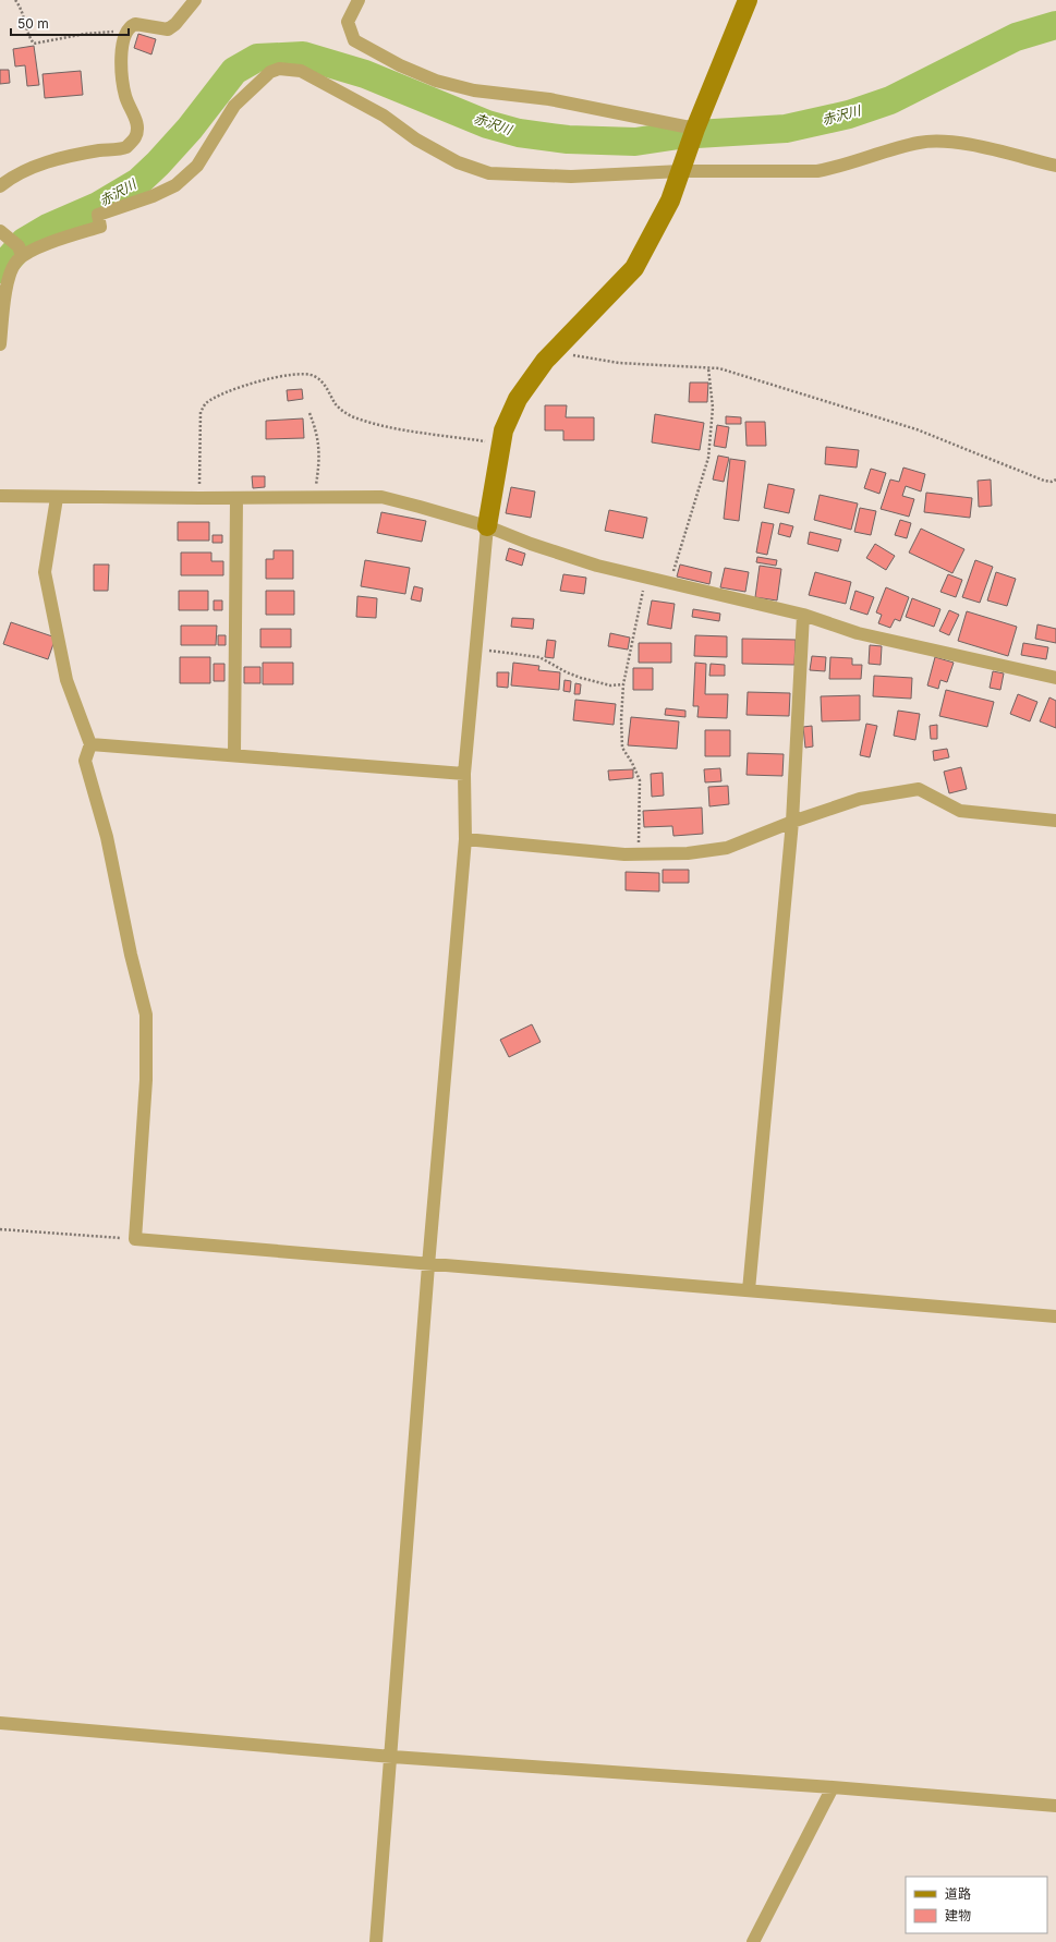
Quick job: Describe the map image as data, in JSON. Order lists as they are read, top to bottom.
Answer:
{
  "water": ["赤沢川"],
  "legend": ["道路", "建物"],
  "scale_bar": "50 m"
}
